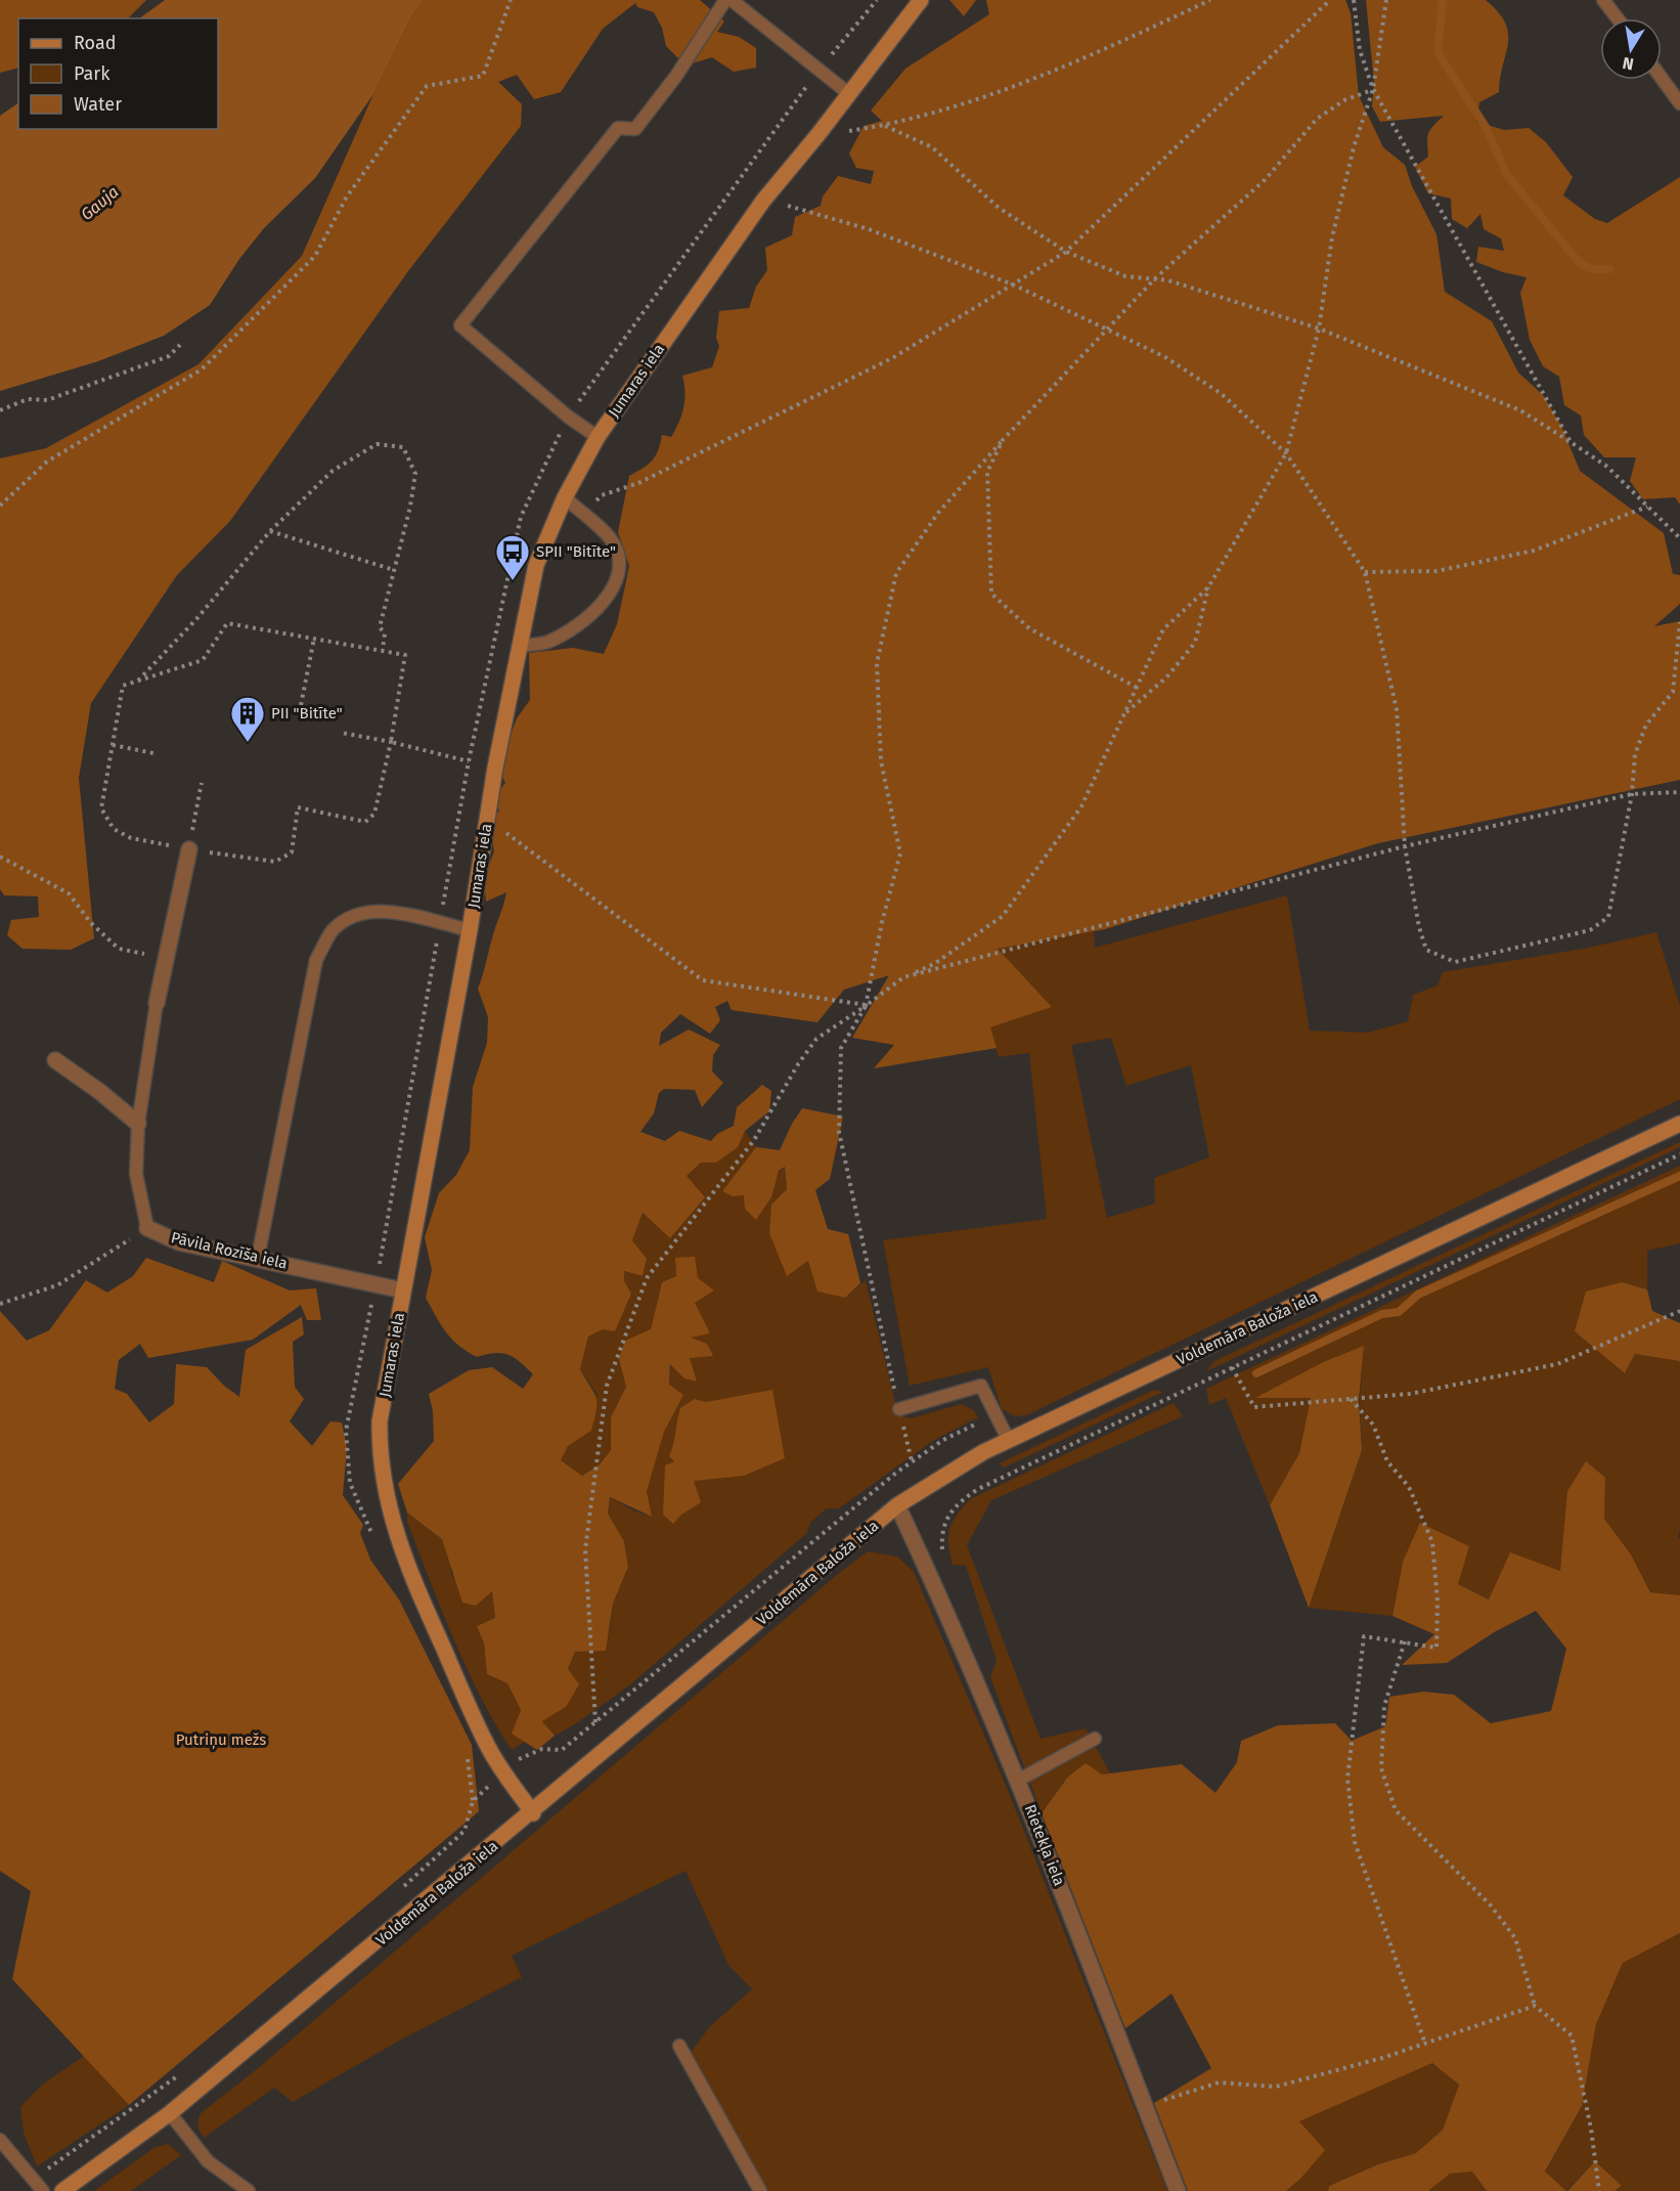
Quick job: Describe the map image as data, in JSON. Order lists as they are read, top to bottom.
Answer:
{
  "streets": {
    "street": [
      "Jumaras iela",
      "Pāvila Rozīša iela",
      "Voldemāra Baloža iela",
      "Rietekļa iela"
    ]
  },
  "crossings": [
    ["Jumaras iela", "Pāvila Rozīša iela"],
    ["Jumaras iela", "Voldemāra Baloža iela"],
    ["Voldemāra Baloža iela", "Rietekļa iela"]
  ],
  "water": ["Gauja"],
  "parks": ["Putriņu mežs"],
  "places": {
    "bus stop": ["SPII \"Bitīte\""],
    "building": ["PII \"Bitīte\""]
  },
  "legend": ["Road", "Park", "Water"],
  "north": "bottom"
}
